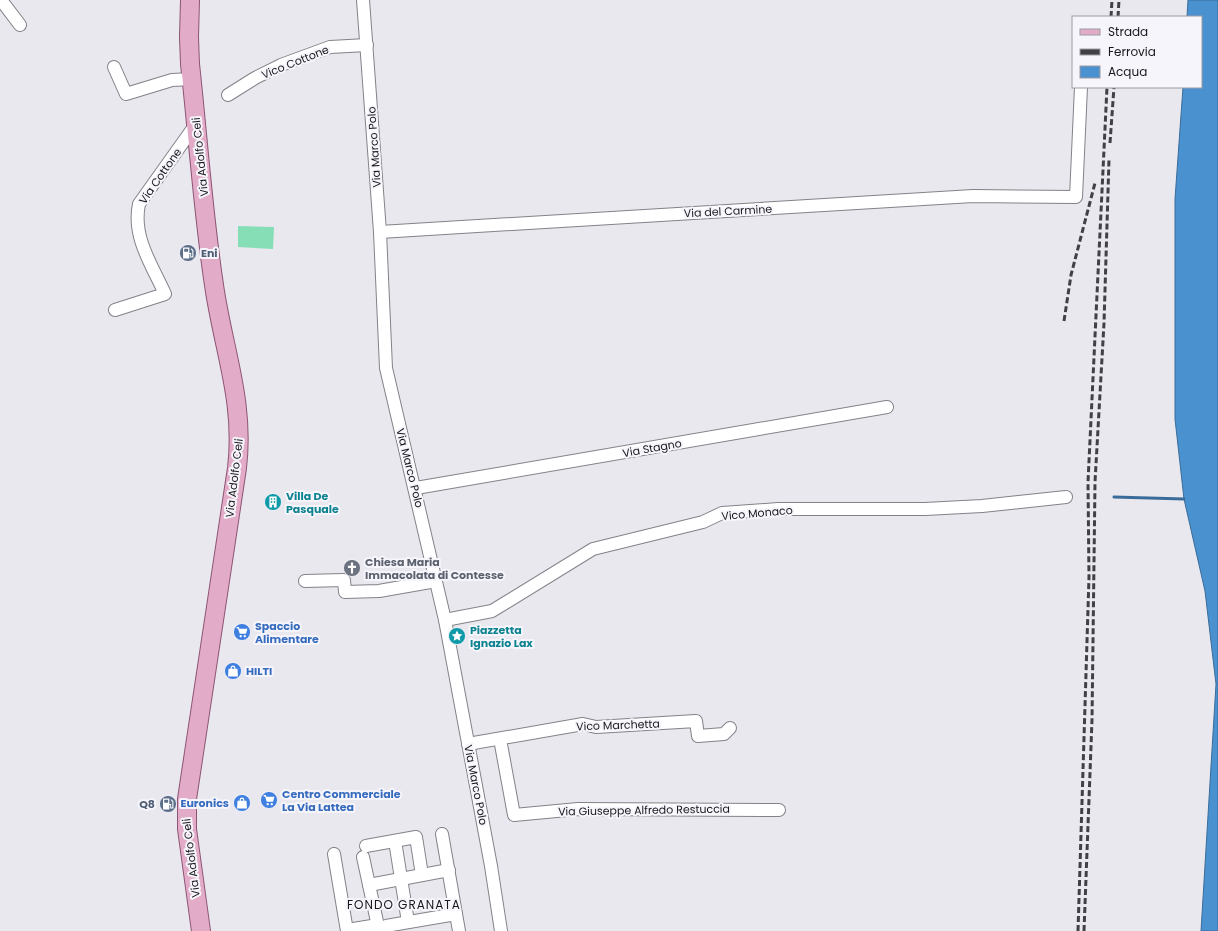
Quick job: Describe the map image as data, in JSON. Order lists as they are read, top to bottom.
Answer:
{
  "streets": {
    "main road": ["Via Adolfo Celi"],
    "street": [
      "Vico Cottone",
      "Via Marco Polo",
      "Via Cottone",
      "Via del Carmine",
      "Via Stagno",
      "Vico Monaco",
      "Vico Marchetta",
      "Via Giuseppe Alfredo Restuccia"
    ]
  },
  "crossings": [
    ["Vico Cottone", "Via Marco Polo"],
    ["Via Marco Polo", "Via del Carmine"],
    ["Via Marco Polo", "Via Stagno"],
    ["Via Marco Polo", "Vico Monaco"],
    ["Via Marco Polo", "Vico Marchetta"],
    ["Via Adolfo Celi", "Via Cottone"],
    ["Vico Marchetta", "Via Giuseppe Alfredo Restuccia"]
  ],
  "districts": ["FONDO GRANATA"],
  "places": {
    "fuel station": ["Eni", "Q8"],
    "building": ["Villa De Pasquale"],
    "church": ["Chiesa Maria Immacolata di Contesse"],
    "supermarket": ["Spaccio Alimentare", "Centro Commerciale La Via Lattea"],
    "place": ["Piazzetta Ignazio Lax"],
    "shop": ["HILTI", "Euronics"]
  },
  "legend": ["Strada", "Ferrovia", "Acqua"]
}
